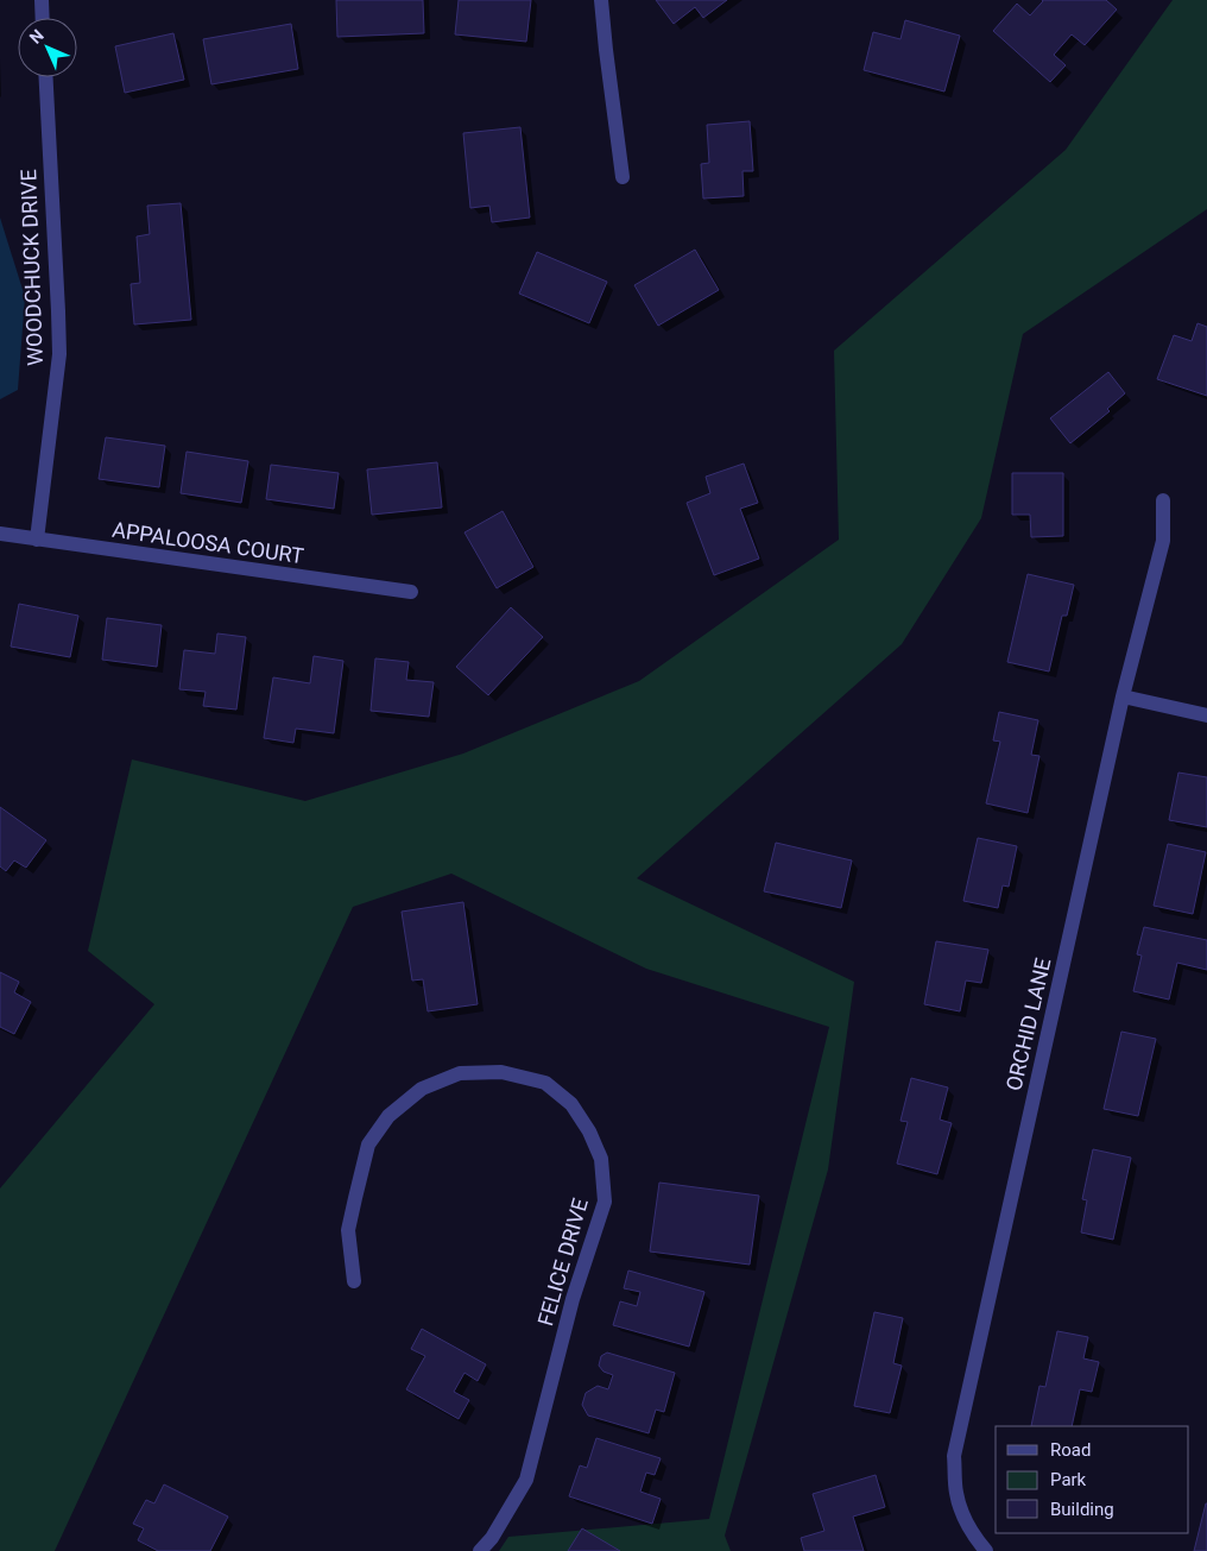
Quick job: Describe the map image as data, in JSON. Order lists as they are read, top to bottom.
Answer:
{
  "streets": {
    "street": [
      "WOODCHUCK DRIVE",
      "APPALOOSA COURT",
      "ORCHID LANE",
      "FELICE DRIVE"
    ]
  },
  "crossings": [
    ["WOODCHUCK DRIVE", "APPALOOSA COURT"]
  ],
  "legend": ["Road", "Park", "Building"],
  "north": "top left"
}
